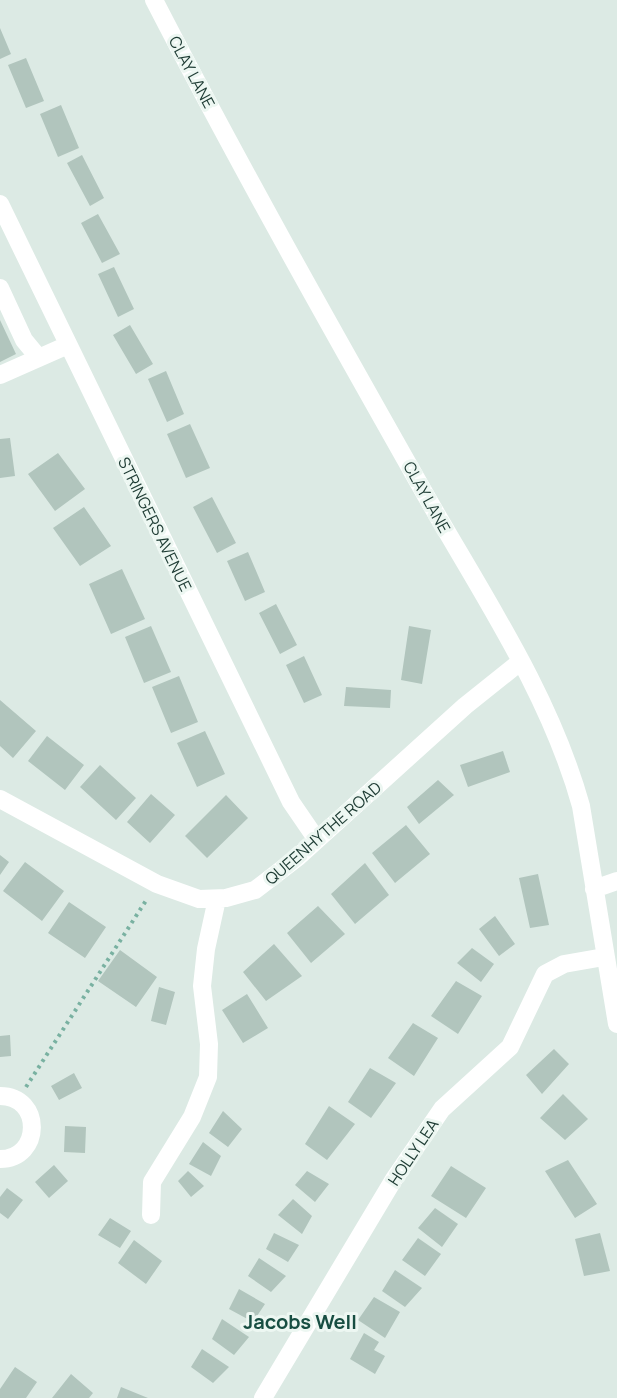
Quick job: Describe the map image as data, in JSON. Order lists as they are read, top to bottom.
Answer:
{
  "streets": {
    "street": [
      "CLAY LANE",
      "STRINGERS AVENUE",
      "QUEENHYTHE ROAD",
      "HOLLY LEA"
    ]
  },
  "crossings": [
    ["CLAY LANE", "QUEENHYTHE ROAD"],
    ["CLAY LANE", "HOLLY LEA"],
    ["STRINGERS AVENUE", "QUEENHYTHE ROAD"]
  ],
  "districts": ["Jacobs Well"]
}
